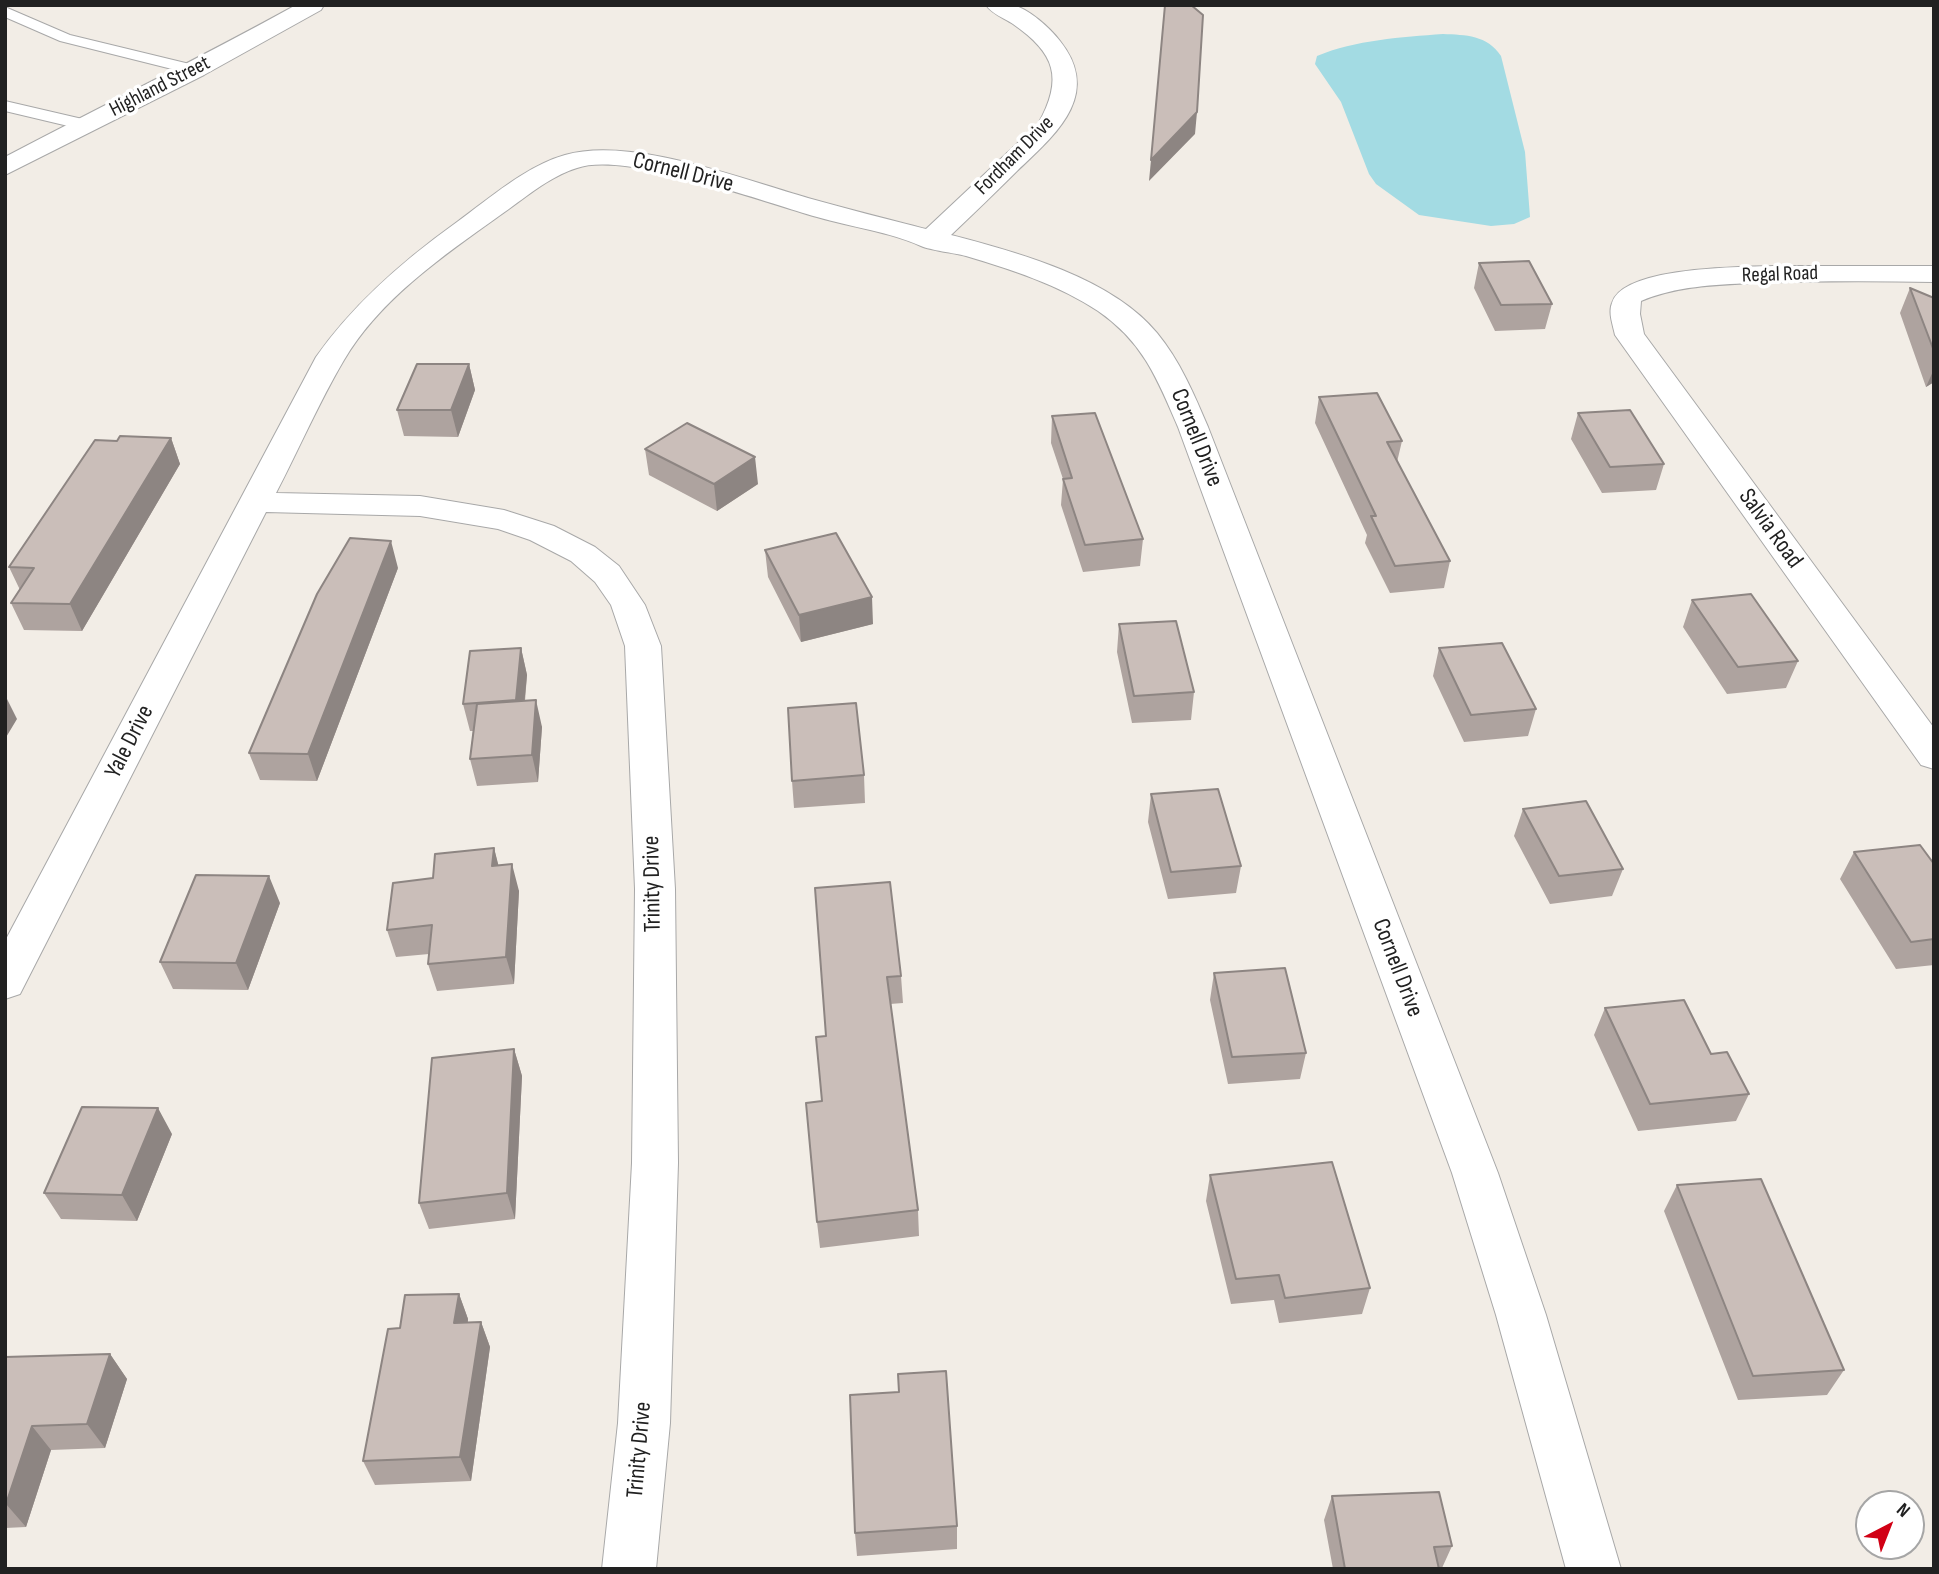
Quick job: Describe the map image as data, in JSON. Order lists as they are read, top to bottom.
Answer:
{
  "streets": {
    "street": [
      "Highland Street",
      "Fordham Drive",
      "Cornell Drive",
      "Regal Road",
      "Salvia Road",
      "Yale Drive",
      "Trinity Drive"
    ]
  },
  "crossings": [
    ["Fordham Drive", "Cornell Drive"],
    ["Cornell Drive", "Yale Drive"],
    ["Cornell Drive", "Trinity Drive"],
    ["Regal Road", "Salvia Road"],
    ["Yale Drive", "Trinity Drive"]
  ],
  "north": "top right"
}
